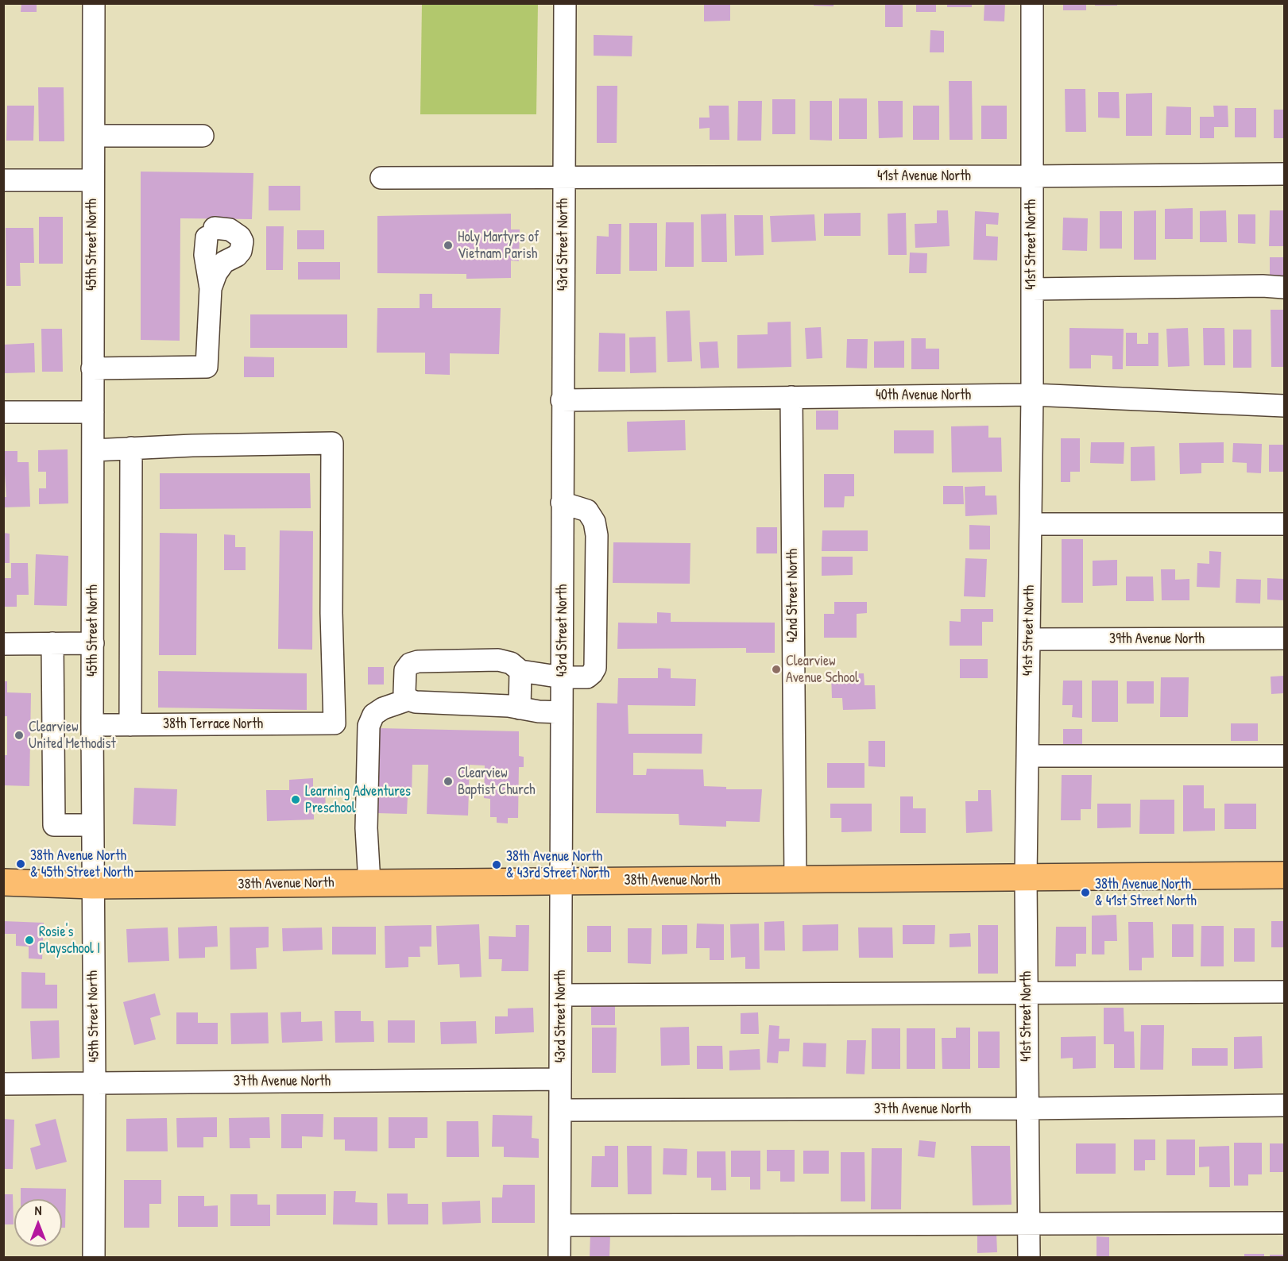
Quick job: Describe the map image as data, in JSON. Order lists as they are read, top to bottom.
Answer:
{
  "streets": {
    "main road": ["38th Avenue North"],
    "street": [
      "41st Avenue North",
      "45th Street North",
      "43rd Street North",
      "41st Street North",
      "40th Avenue North",
      "42nd Street North",
      "39th Avenue North",
      "38th Terrace North",
      "37th Avenue North"
    ]
  },
  "crossings": [
    ["41st Avenue North", "43rd Street North"],
    ["41st Avenue North", "41st Street North"],
    ["45th Street North", "38th Terrace North"],
    ["45th Street North", "38th Avenue North"],
    ["45th Street North", "37th Avenue North"],
    ["43rd Street North", "40th Avenue North"],
    ["43rd Street North", "38th Avenue North"],
    ["43rd Street North", "37th Avenue North"],
    ["41st Street North", "40th Avenue North"],
    ["41st Street North", "39th Avenue North"],
    ["41st Street North", "38th Avenue North"],
    ["41st Street North", "37th Avenue North"],
    ["40th Avenue North", "42nd Street North"],
    ["42nd Street North", "38th Avenue North"]
  ],
  "places": [
    "Holy Martyrs of Vietnam Parish",
    "Clearview Avenue School",
    "Clearview United Methodist",
    "Clearview Baptist Church",
    "Learning Adventures Preschool",
    "38th Avenue North & 45th Street North",
    "38th Avenue North & 43rd Street North",
    "38th Avenue North & 41st Street North",
    "Rosie's Playschool I"
  ],
  "north": "top"
}
